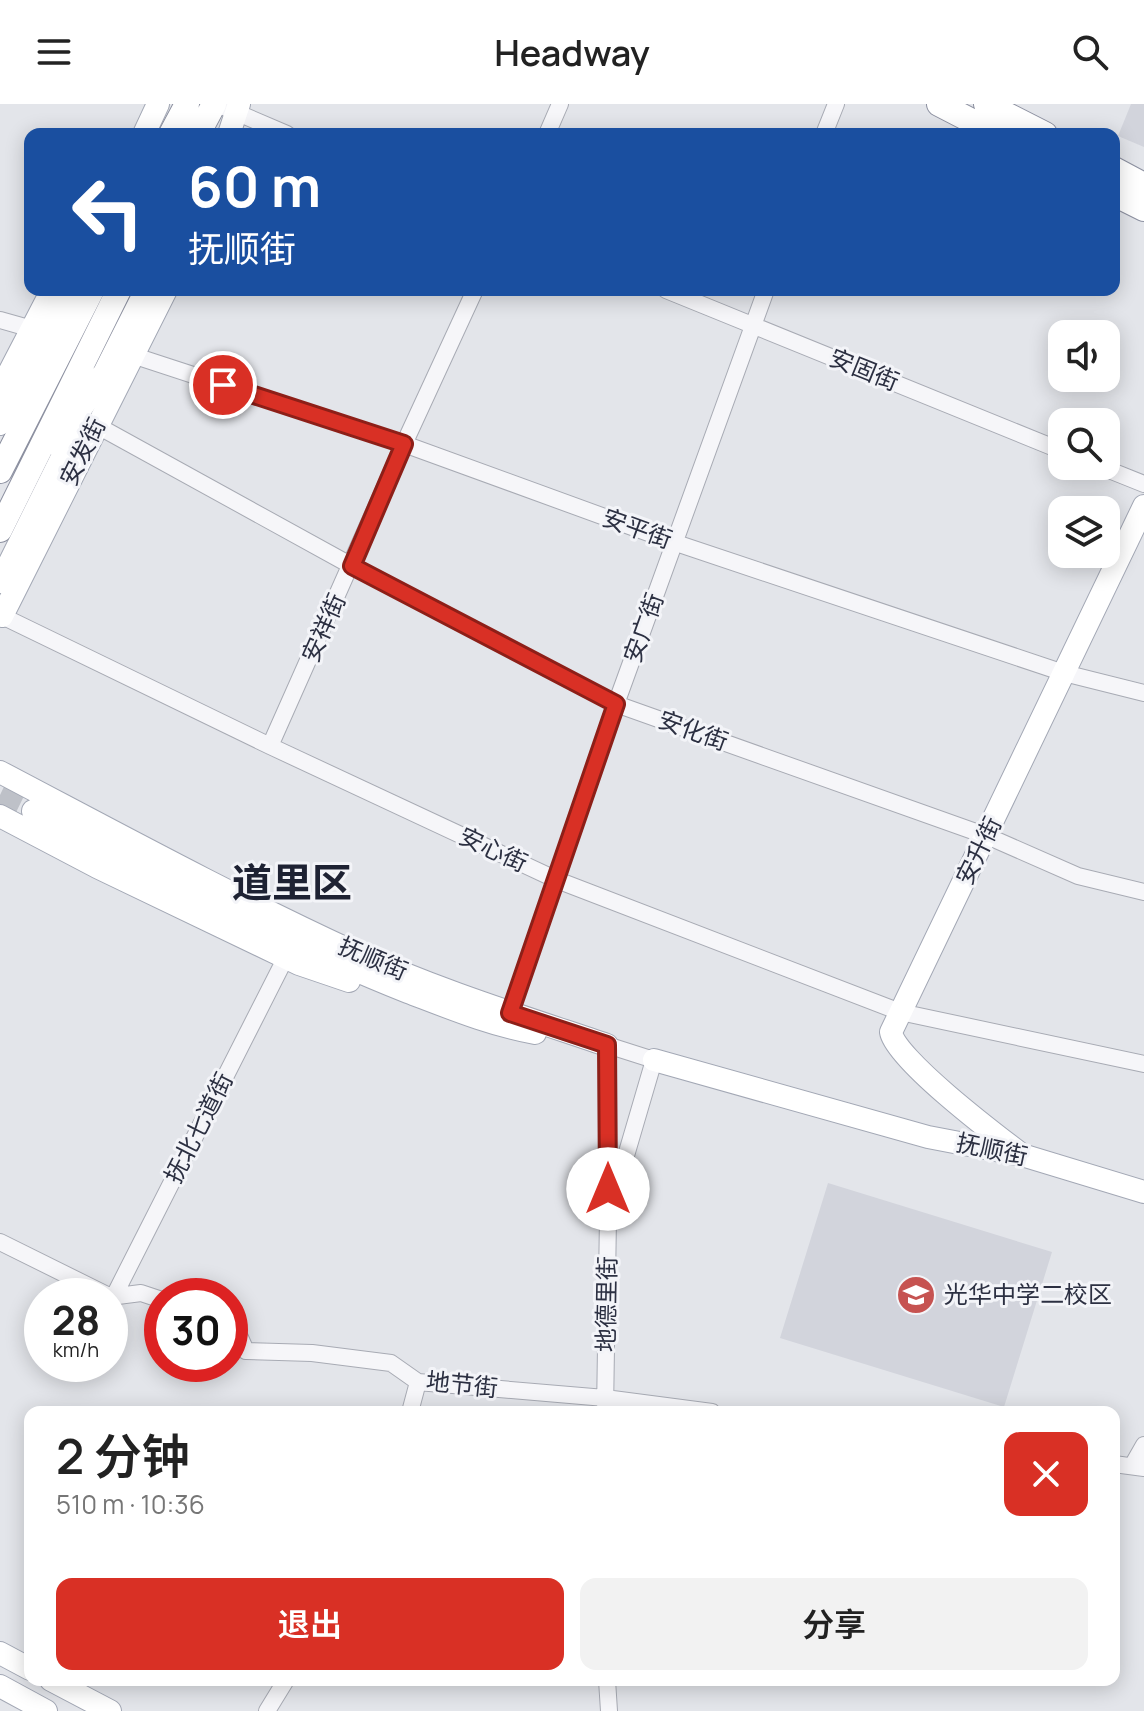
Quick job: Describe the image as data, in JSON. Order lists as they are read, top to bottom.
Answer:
{
  "streets": {
    "highway": ["安发街"],
    "main road": ["安升街", "抚顺街"],
    "street": [
      "安固街",
      "安平街",
      "安祥街",
      "安广街",
      "安化街",
      "安心街",
      "抚北七道街",
      "地德里街",
      "地节街"
    ]
  },
  "crossings": [
    ["安固街", "安广街"],
    ["安发街", "安平街"],
    ["安发街", "安化街"],
    ["安发街", "安心街"],
    ["安平街", "安祥街"],
    ["安平街", "安广街"],
    ["安平街", "安升街"],
    ["安祥街", "安化街"],
    ["安祥街", "安心街"],
    ["安广街", "安化街"],
    ["安广街", "安心街"],
    ["安广街", "抚顺街"],
    ["安化街", "安升街"],
    ["安心街", "安升街"],
    ["安升街", "抚顺街"],
    ["抚顺街", "抚北七道街"],
    ["抚顺街", "地德里街"],
    ["地德里街", "地节街"]
  ],
  "districts": ["道里区"],
  "places": {
    "school or university": ["光华中学二校区"]
  },
  "page": {
    "header": "Headway",
    "turn": ["60 m", "抚顺街"],
    "speed": "28 km/h",
    "limit": "30",
    "heading": ["2 分钟", "510 m · 10:36"],
    "buttons": ["退出", "分享"]
  }
}
